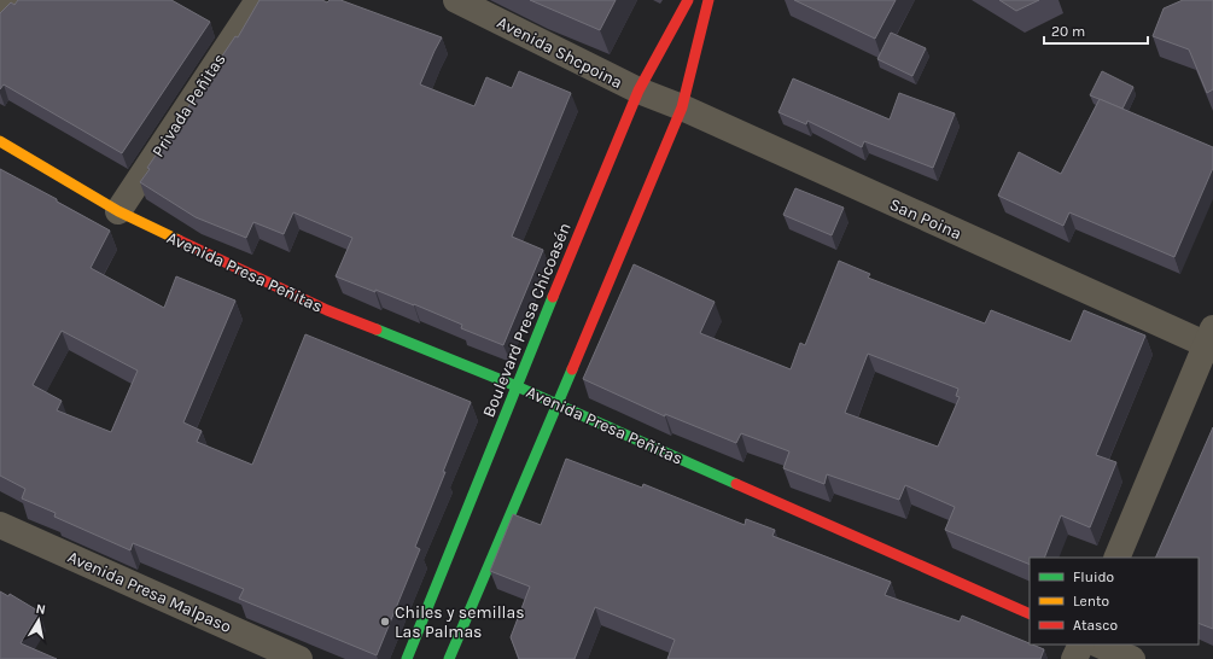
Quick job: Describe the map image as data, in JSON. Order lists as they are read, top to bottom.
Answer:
{
  "streets": {
    "main road": ["Avenida Presa Peñitas", "Boulevard Presa Chicoasén"],
    "street": [
      "Avenida Shcpoina",
      "Privada Peñitas",
      "San Poina",
      "Avenida Presa Malpaso"
    ]
  },
  "crossings": [
    ["Avenida Shcpoina", "San Poina"],
    ["Avenida Shcpoina", "Boulevard Presa Chicoasén"],
    ["Privada Peñitas", "Avenida Presa Peñitas"],
    ["San Poina", "Boulevard Presa Chicoasén"],
    ["Avenida Presa Peñitas", "Boulevard Presa Chicoasén"]
  ],
  "places": ["Chiles y semillas Las Palmas"],
  "legend": ["Fluido", "Lento", "Atasco"],
  "scale_bar": "20 m",
  "north": "top"
}
